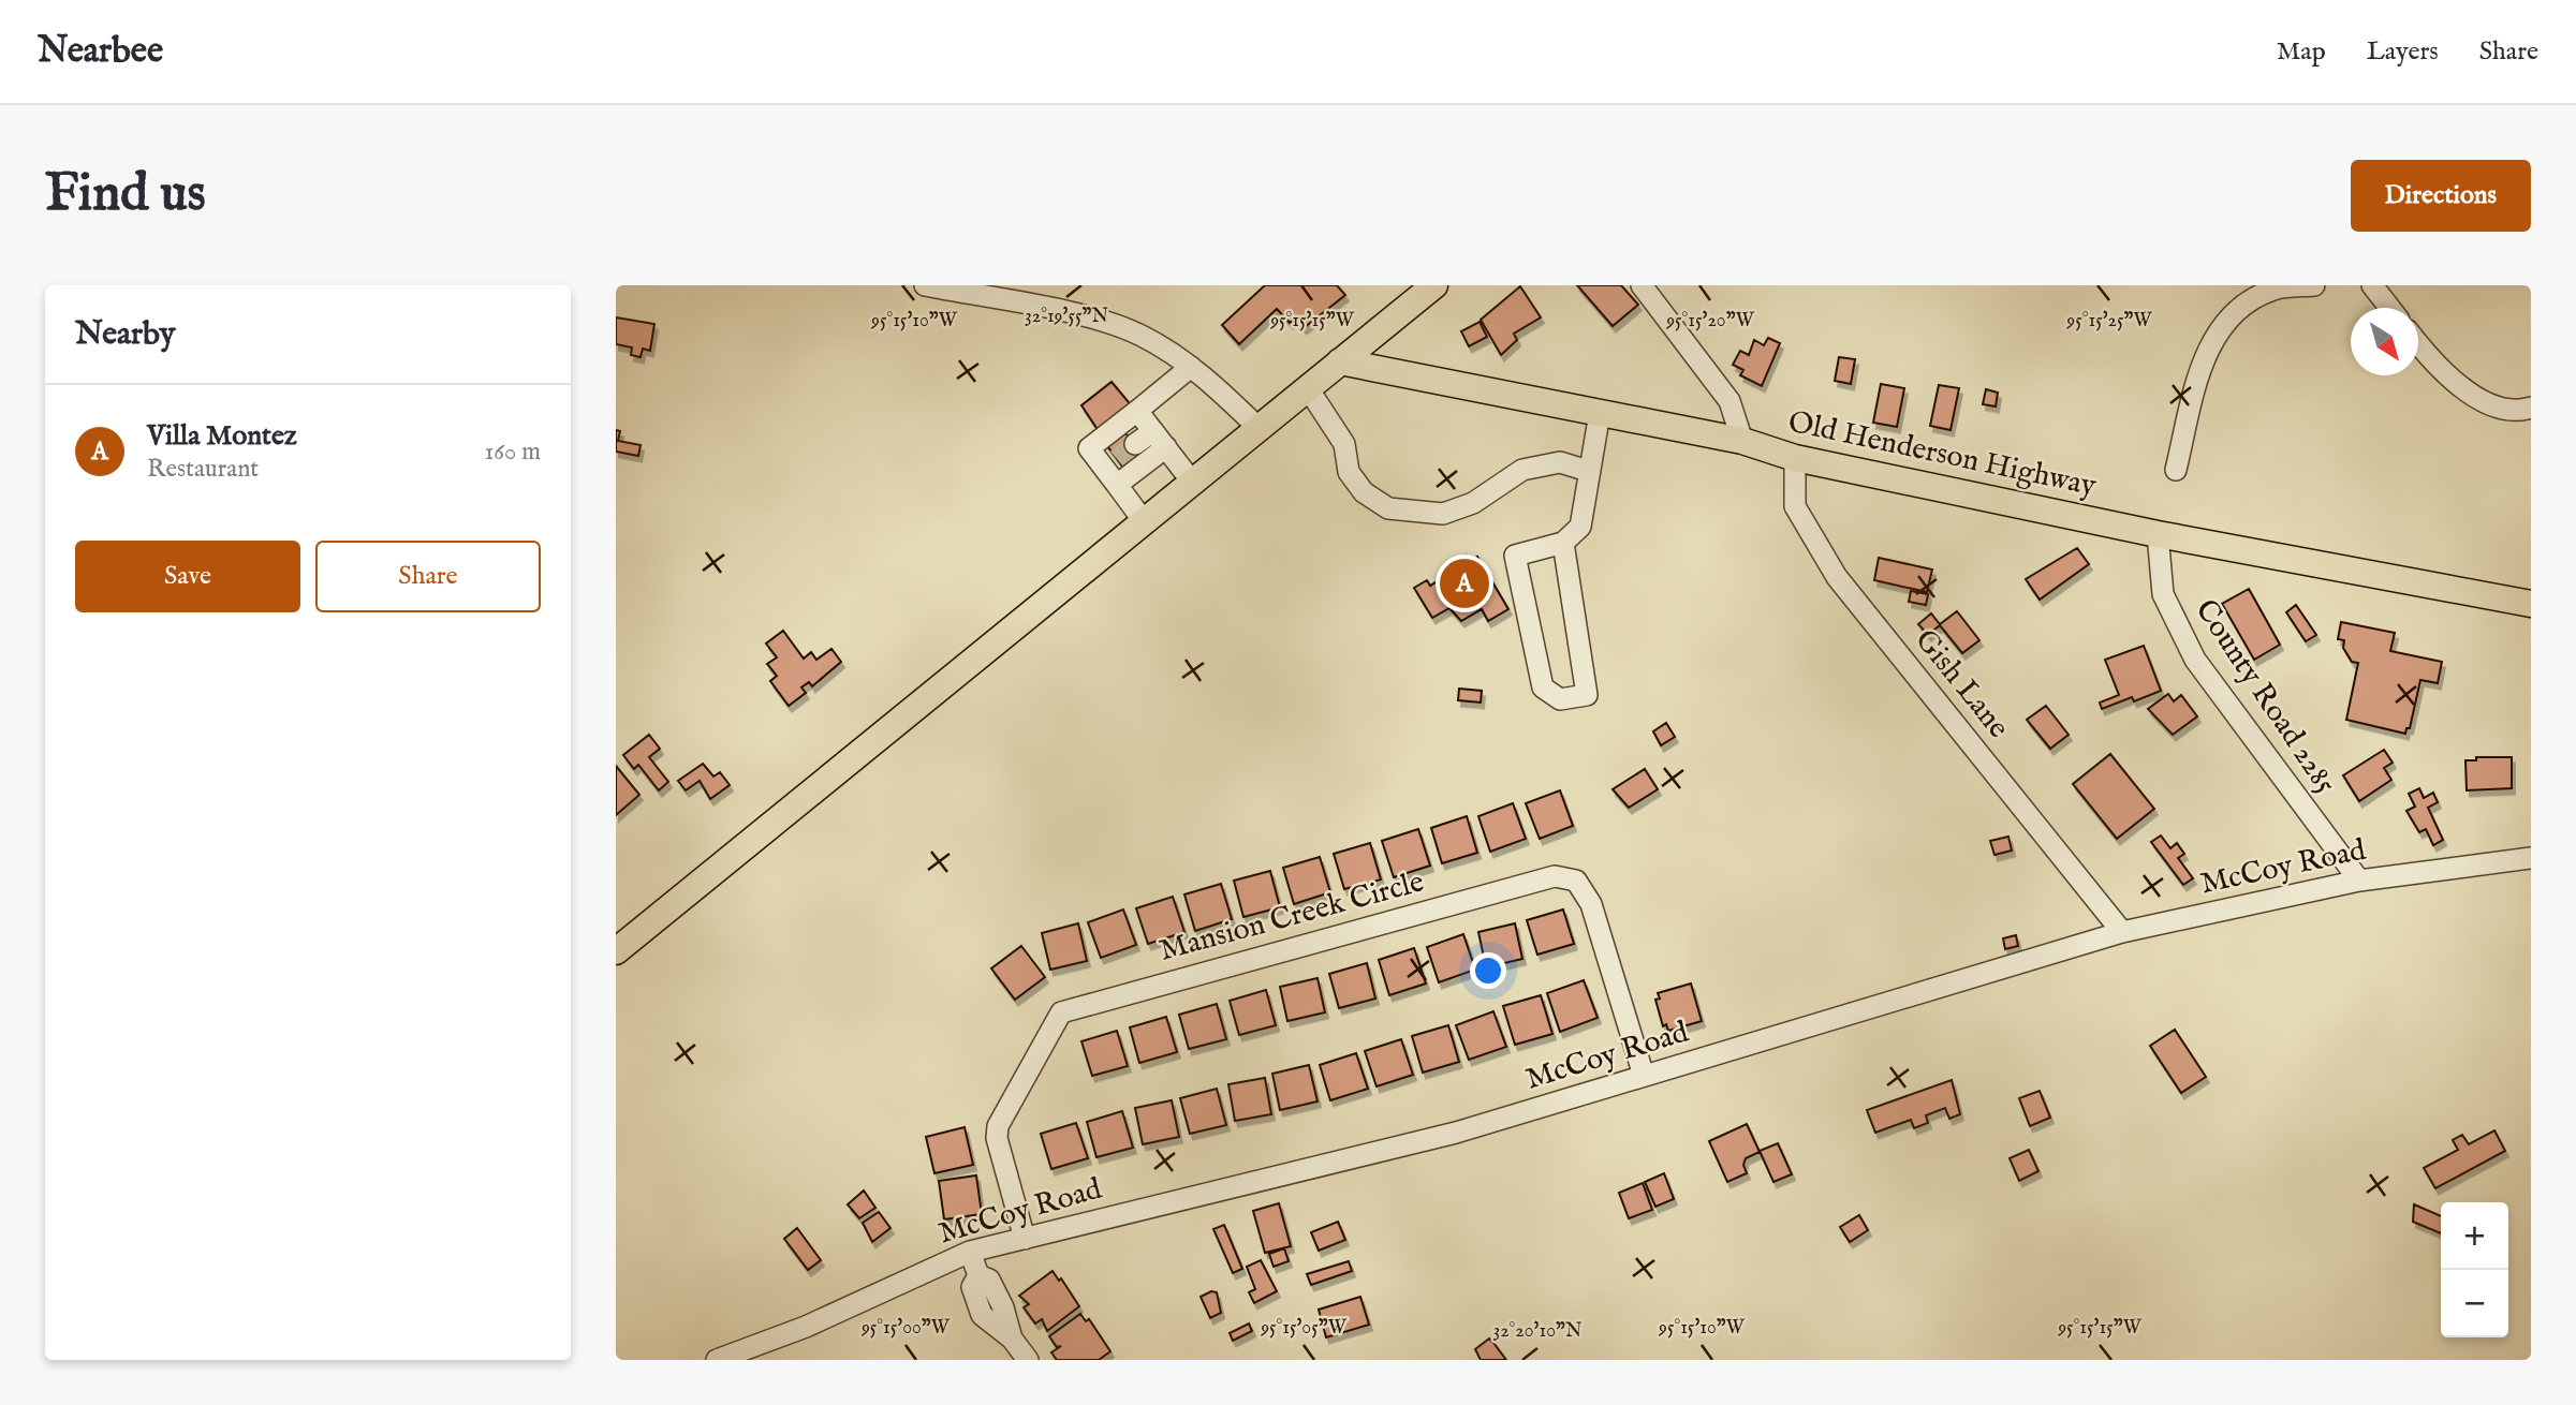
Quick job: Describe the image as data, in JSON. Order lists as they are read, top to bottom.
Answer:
{
  "streets": {
    "main road": ["Old Henderson Highway"],
    "street": [
      "Gish Lane",
      "County Road 2285",
      "McCoy Road",
      "Mansion Creek Circle"
    ]
  },
  "crossings": [
    ["Old Henderson Highway", "Gish Lane"],
    ["Old Henderson Highway", "County Road 2285"],
    ["Gish Lane", "McCoy Road"],
    ["County Road 2285", "McCoy Road"],
    ["McCoy Road", "Mansion Creek Circle"]
  ],
  "north": "bottom right",
  "page": {
    "header": "Nearbee",
    "nav": ["Map", "Layers", "Share"],
    "buttons": [
      "Directions",
      ["Save", "Share"]
    ],
    "title": "Find us",
    "heading": "Nearby",
    "list": [
      {
        "mark": "A",
        "name": "Villa Montez",
        "note": "Restaurant",
        "value": "160 m"
      }
    ],
    "pins": "A",
    "map_buttons": ["+", "−"]
  },
  "coordinates": [
    "32°19'55\"N",
    "95°15'10\"W",
    "95°15'15\"W",
    "95°15'20\"W",
    "95°15'25\"W",
    "95°15'00\"W",
    "95°15'05\"W",
    "32°20'10\"N"
  ]
}
